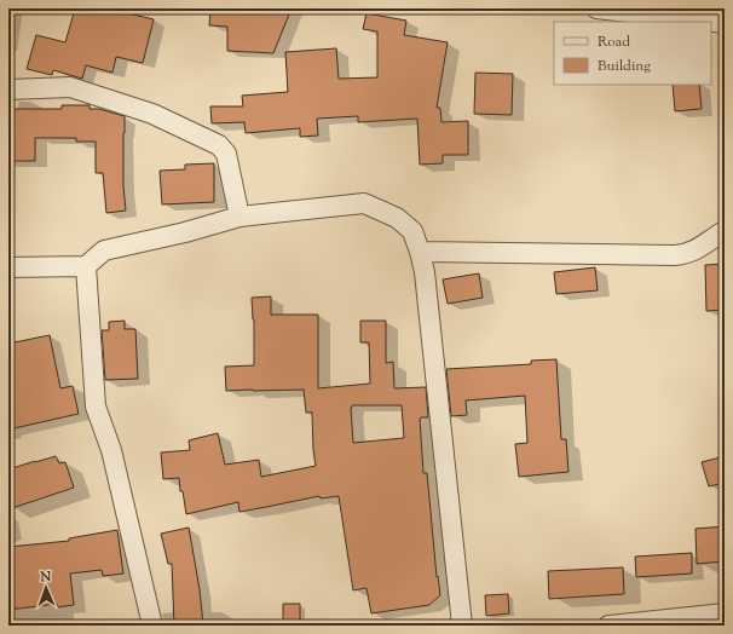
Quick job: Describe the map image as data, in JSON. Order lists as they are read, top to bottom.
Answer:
{
  "legend": ["Road", "Building"],
  "north": "top"
}
